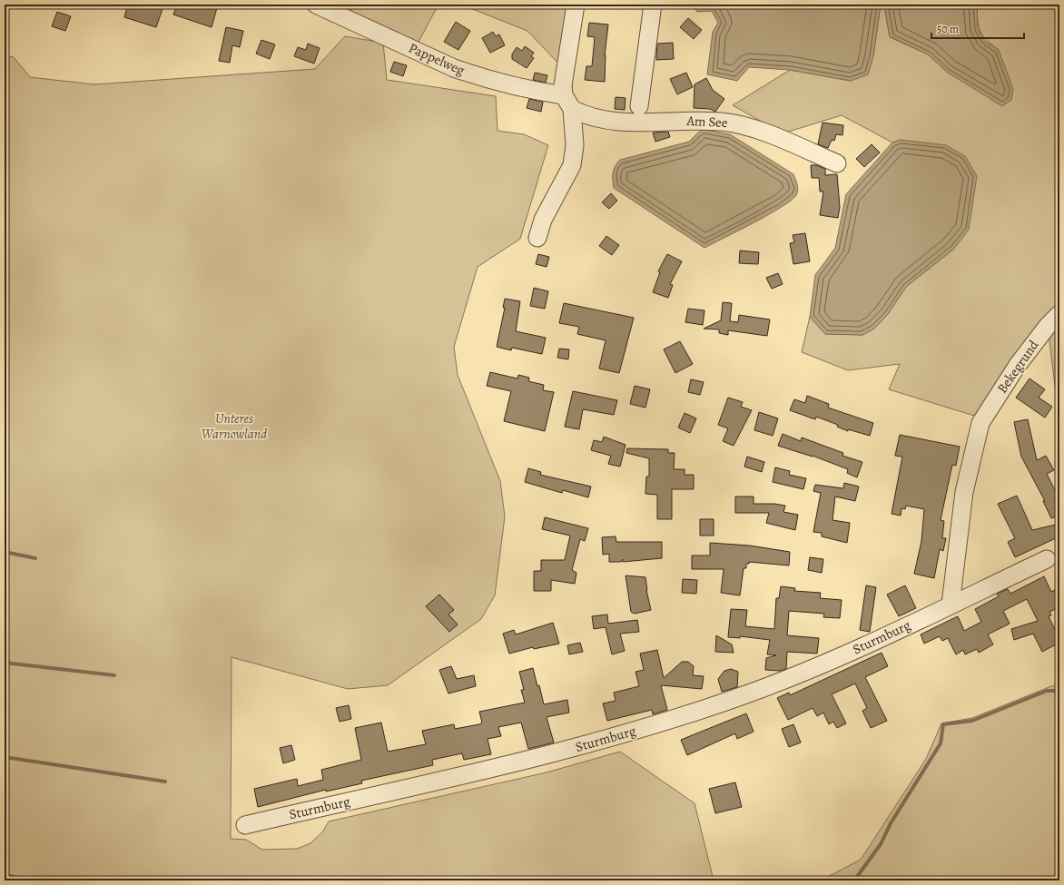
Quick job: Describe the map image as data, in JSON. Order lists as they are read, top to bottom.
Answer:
{
  "streets": {
    "street": [
      "Pappelweg",
      "Am See",
      "Bekegrund",
      "Sturmburg"
    ]
  },
  "crossings": [
    ["Pappelweg", "Am See"],
    ["Bekegrund", "Sturmburg"]
  ],
  "parks": ["Unteres Warnowland"],
  "scale_bar": "50 m"
}
